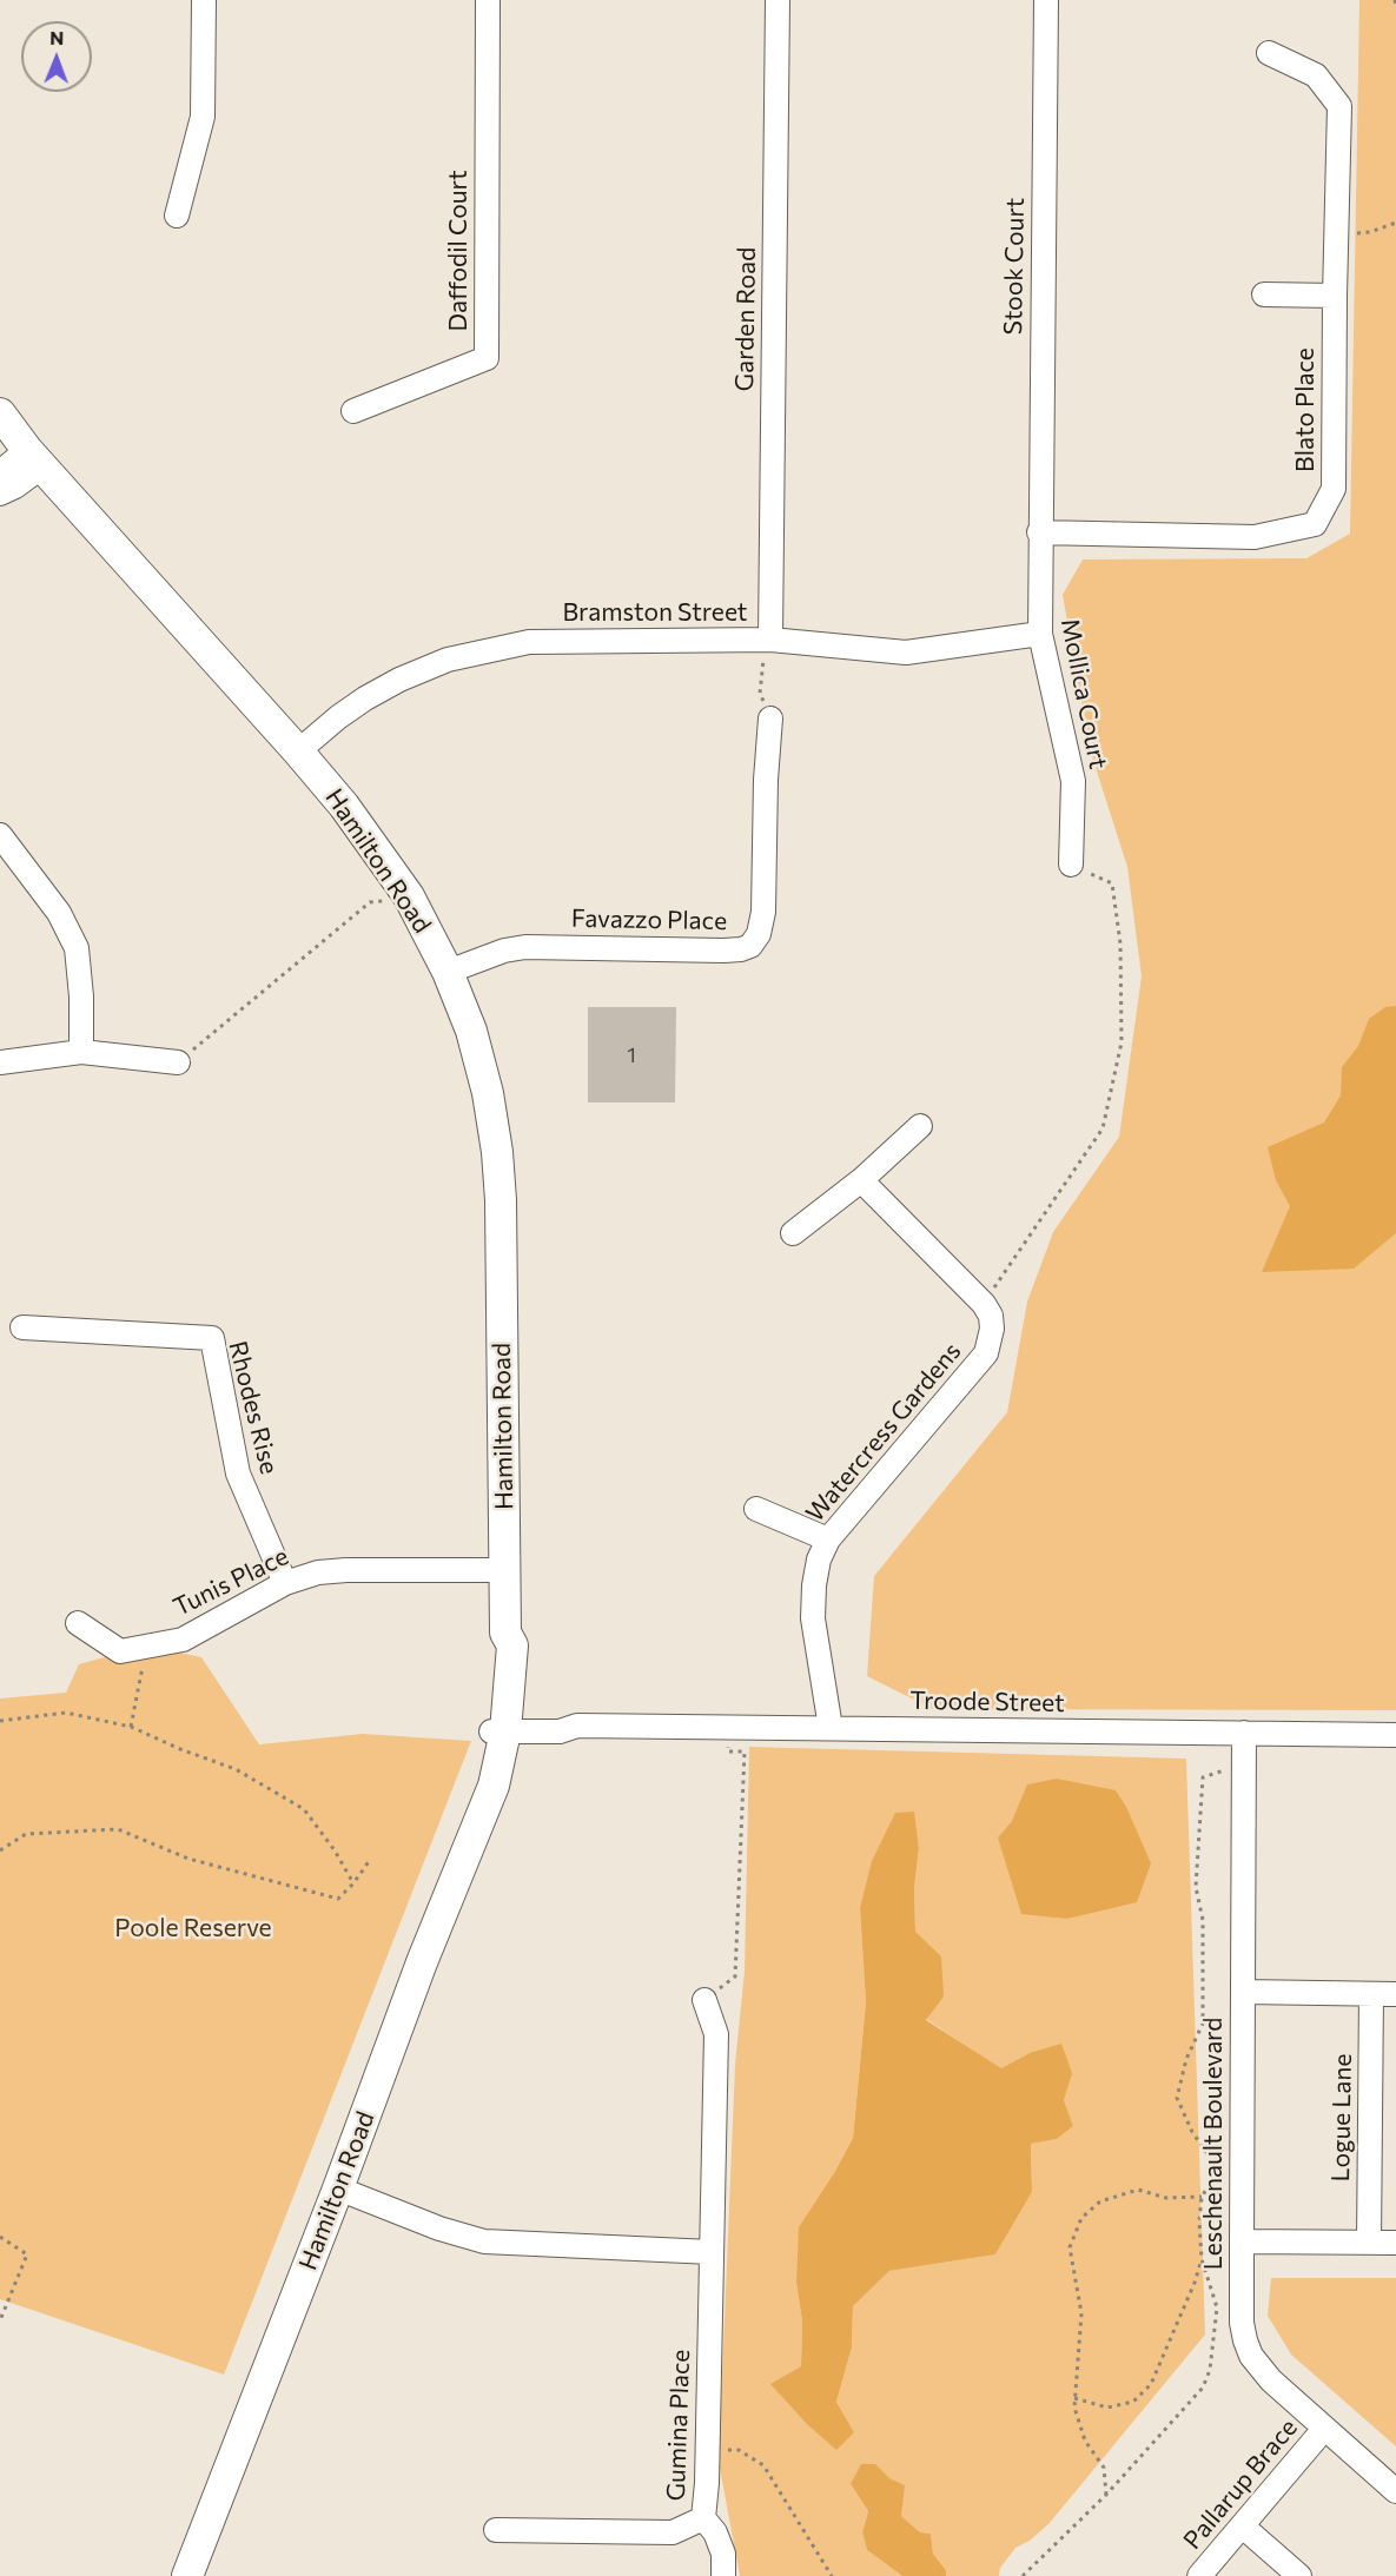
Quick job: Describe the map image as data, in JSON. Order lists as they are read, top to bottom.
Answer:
{
  "streets": {
    "main road": ["Hamilton Road"],
    "street": [
      "Daffodil Court",
      "Stook Court",
      "Garden Road",
      "Blato Place",
      "Bramston Street",
      "Mollica Court",
      "Favazzo Place",
      "Rhodes Rise",
      "Watercress Gardens",
      "Tunis Place",
      "Troode Street",
      "Logue Lane",
      "Leschenault Boulevard",
      "Gumina Place",
      "Pallarup Brace"
    ]
  },
  "crossings": [
    ["Stook Court", "Blato Place"],
    ["Stook Court", "Mollica Court"],
    ["Garden Road", "Bramston Street"],
    ["Blato Place", "Mollica Court"],
    ["Bramston Street", "Mollica Court"],
    ["Bramston Street", "Hamilton Road"],
    ["Hamilton Road", "Favazzo Place"],
    ["Hamilton Road", "Tunis Place"],
    ["Hamilton Road", "Troode Street"],
    ["Rhodes Rise", "Tunis Place"],
    ["Watercress Gardens", "Troode Street"],
    ["Troode Street", "Leschenault Boulevard"],
    ["Leschenault Boulevard", "Pallarup Brace"]
  ],
  "parks": ["Poole Reserve"],
  "house_numbers": ["1"],
  "north": "top"
}
